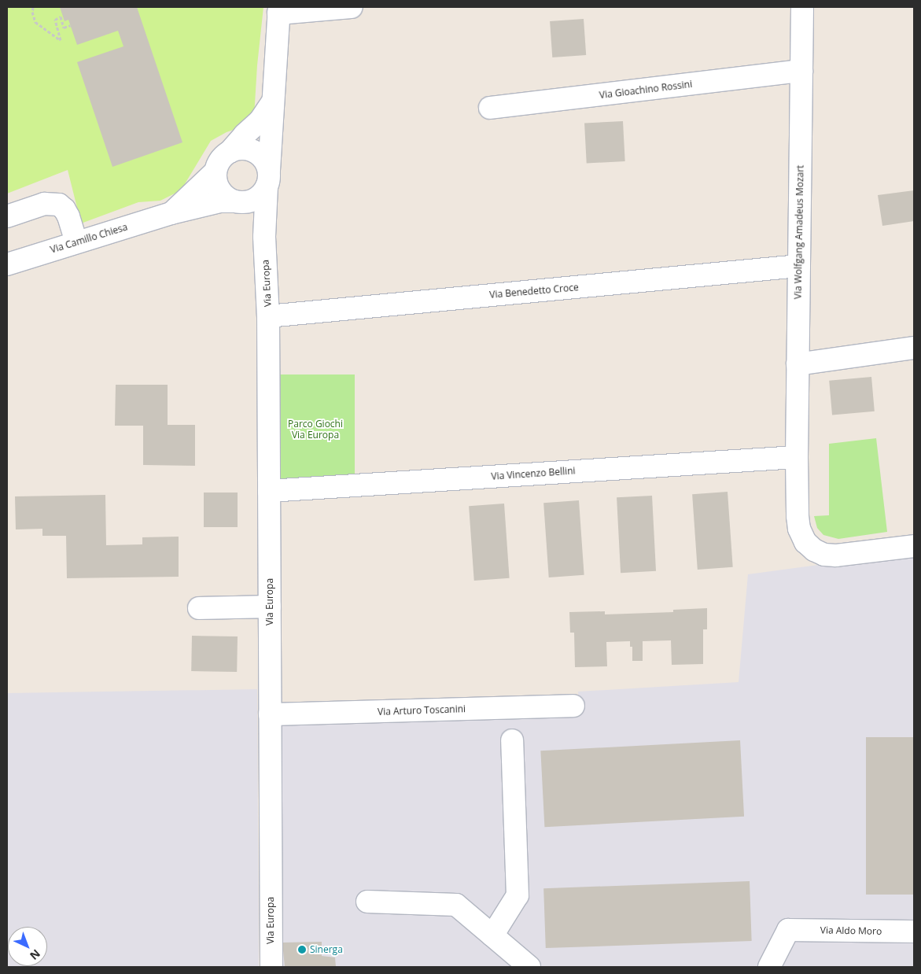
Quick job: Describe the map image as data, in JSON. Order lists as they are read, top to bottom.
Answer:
{
  "streets": {
    "street": [
      "Via Gioachino Rossini",
      "Via Wolfgang Amadeus Mozart",
      "Via Camillo Chiesa",
      "Via Europa",
      "Via Benedetto Croce",
      "Via Vincenzo Bellini",
      "Via Arturo Toscanini",
      "Via Aldo Moro"
    ]
  },
  "crossings": [
    ["Via Gioachino Rossini", "Via Wolfgang Amadeus Mozart"],
    ["Via Wolfgang Amadeus Mozart", "Via Benedetto Croce"],
    ["Via Wolfgang Amadeus Mozart", "Via Vincenzo Bellini"],
    ["Via Camillo Chiesa", "Via Europa"],
    ["Via Europa", "Via Benedetto Croce"],
    ["Via Europa", "Via Vincenzo Bellini"],
    ["Via Europa", "Via Arturo Toscanini"]
  ],
  "parks": ["Parco Giochi Via Europa"],
  "places": ["Sinerga"],
  "north": "bottom right"
}
